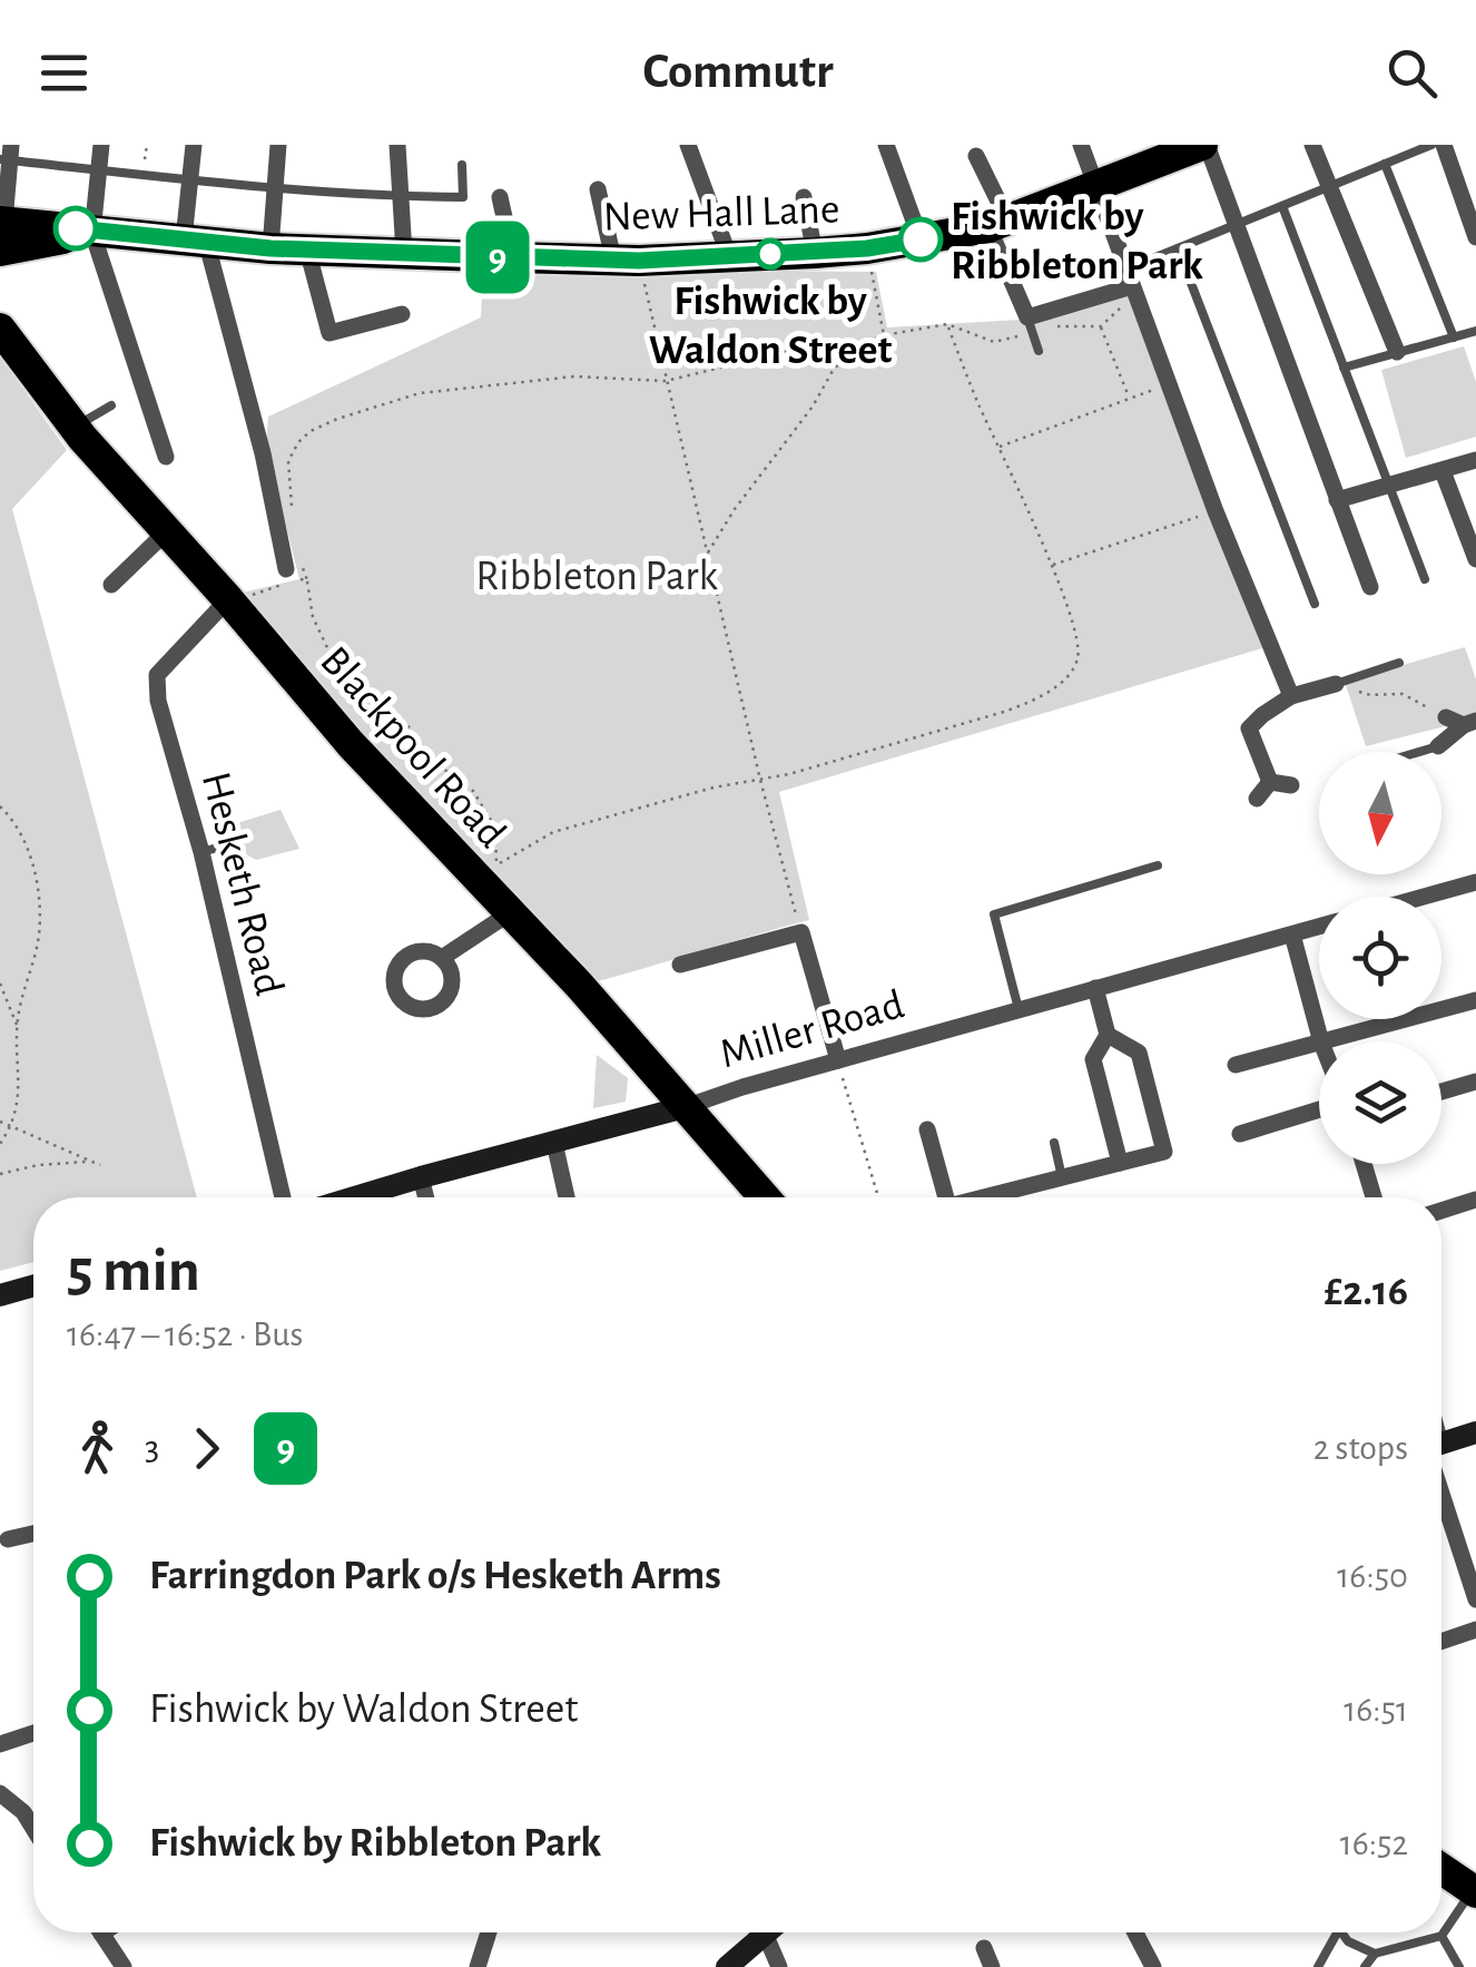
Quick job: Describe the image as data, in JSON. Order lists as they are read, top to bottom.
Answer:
{
  "streets": {
    "highway": ["New Hall Lane", "Blackpool Road"],
    "street": ["Hesketh Road", "Miller Road"]
  },
  "crossings": [
    ["Blackpool Road", "Hesketh Road"],
    ["Blackpool Road", "Miller Road"]
  ],
  "parks": ["Ribbleton Park"],
  "places": ["Fishwick by Ribbleton Park", "Fishwick by Waldon Street"],
  "lines": ["bus line 9"],
  "north": "bottom",
  "page": {
    "header": "Commutr",
    "on_map": "9",
    "heading": ["5 min", "16:47 – 16:52 · Bus", "£2.16"],
    "legs": ["3", "9", "2 stops"],
    "list": [
      {
        "name": "Farringdon Park o/s Hesketh Arms",
        "value": "16:50"
      },
      {
        "name": "Fishwick by Waldon Street",
        "value": "16:51"
      },
      {
        "name": "Fishwick by Ribbleton Park",
        "value": "16:52"
      }
    ]
  }
}
